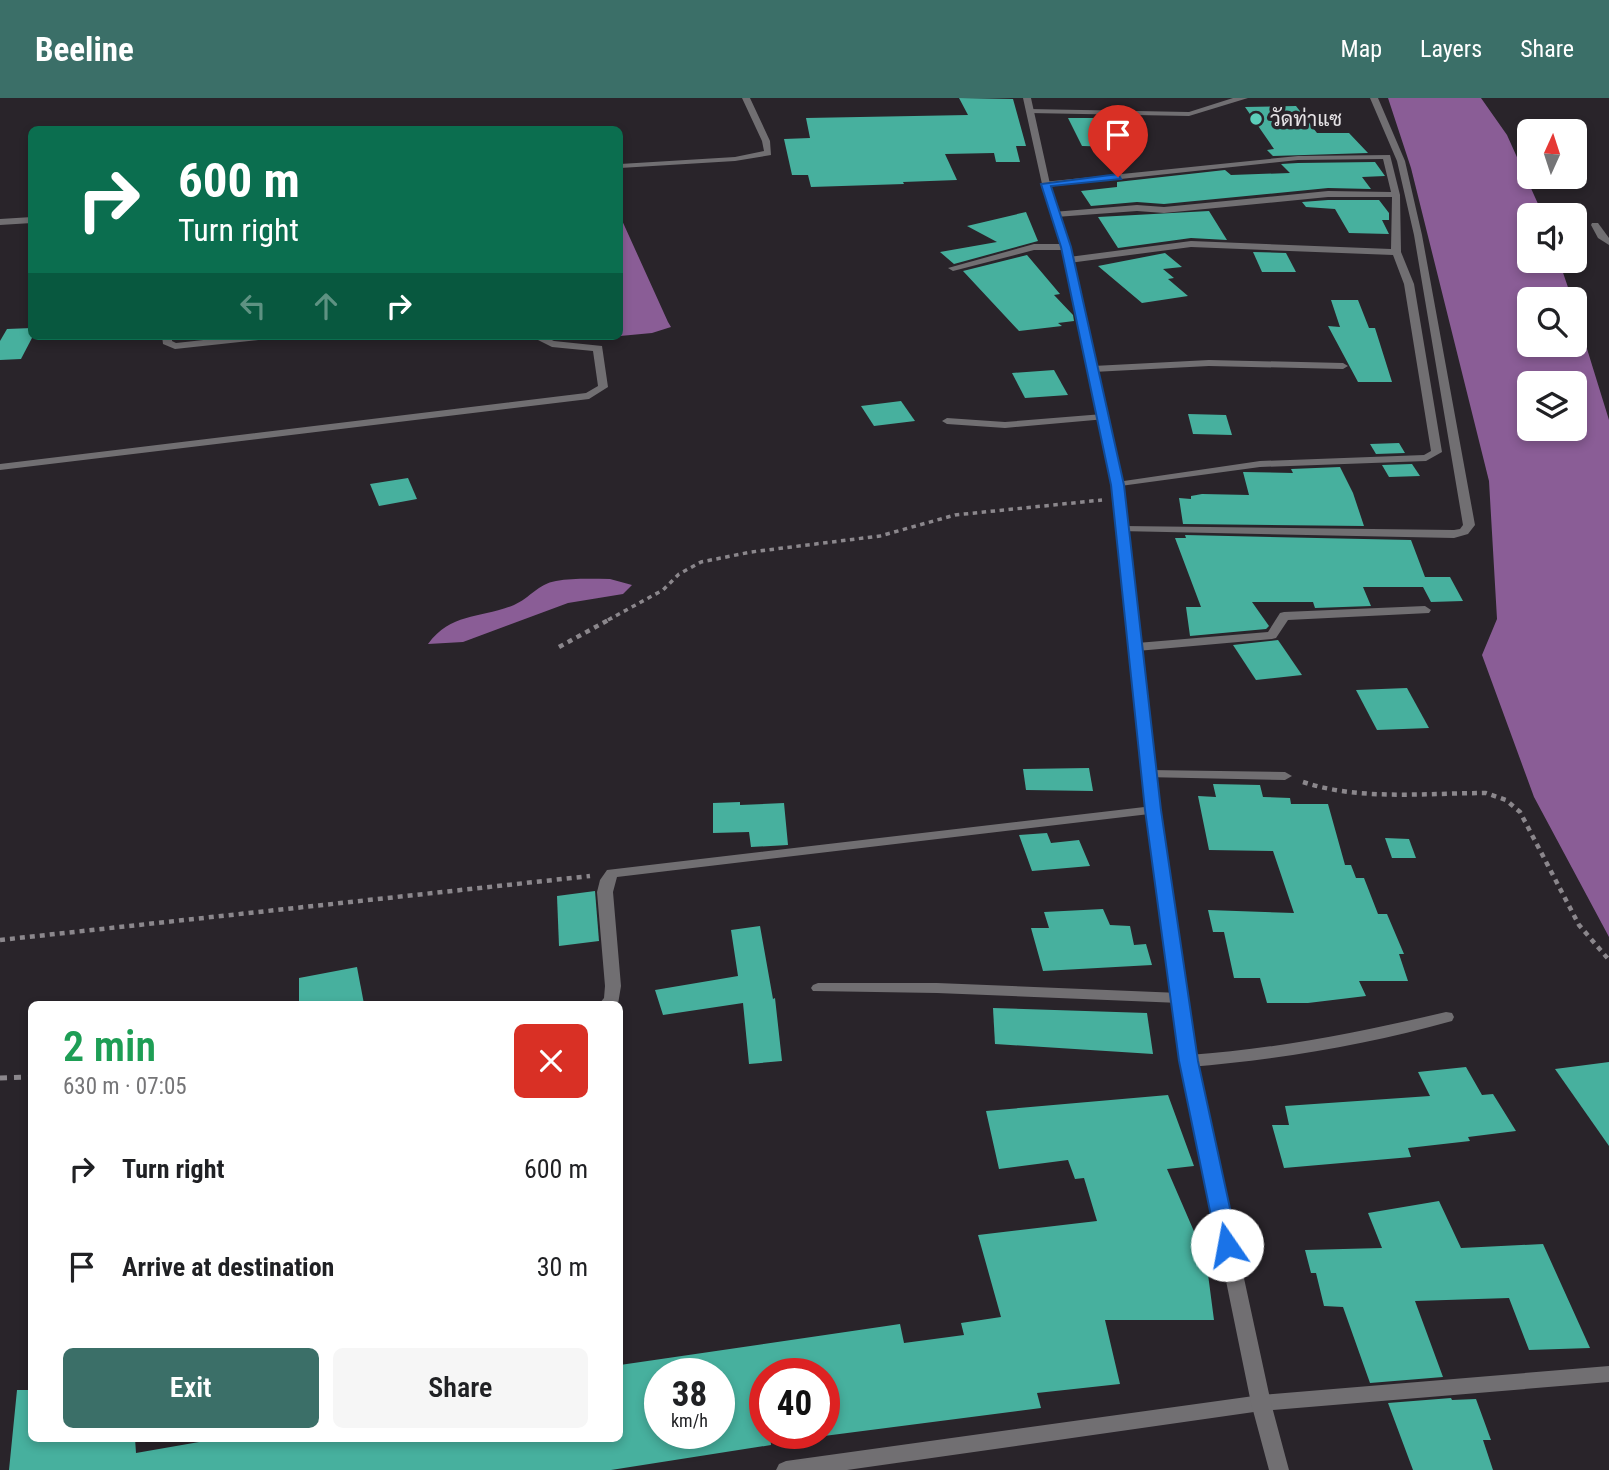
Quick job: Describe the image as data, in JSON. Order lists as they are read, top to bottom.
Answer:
{
  "places": ["วัดท่าแซ"],
  "north": "top",
  "page": {
    "header": "Beeline",
    "nav": ["Map", "Layers", "Share"],
    "turn": ["600 m", "Turn right"],
    "heading": ["2 min", "630 m · 07:05"],
    "list": [
      {
        "name": "Turn right",
        "value": "600 m"
      },
      {
        "name": "Arrive at destination",
        "value": "30 m"
      }
    ],
    "buttons": ["Exit", "Share"],
    "speed": "38 km/h",
    "limit": "40"
  }
}
